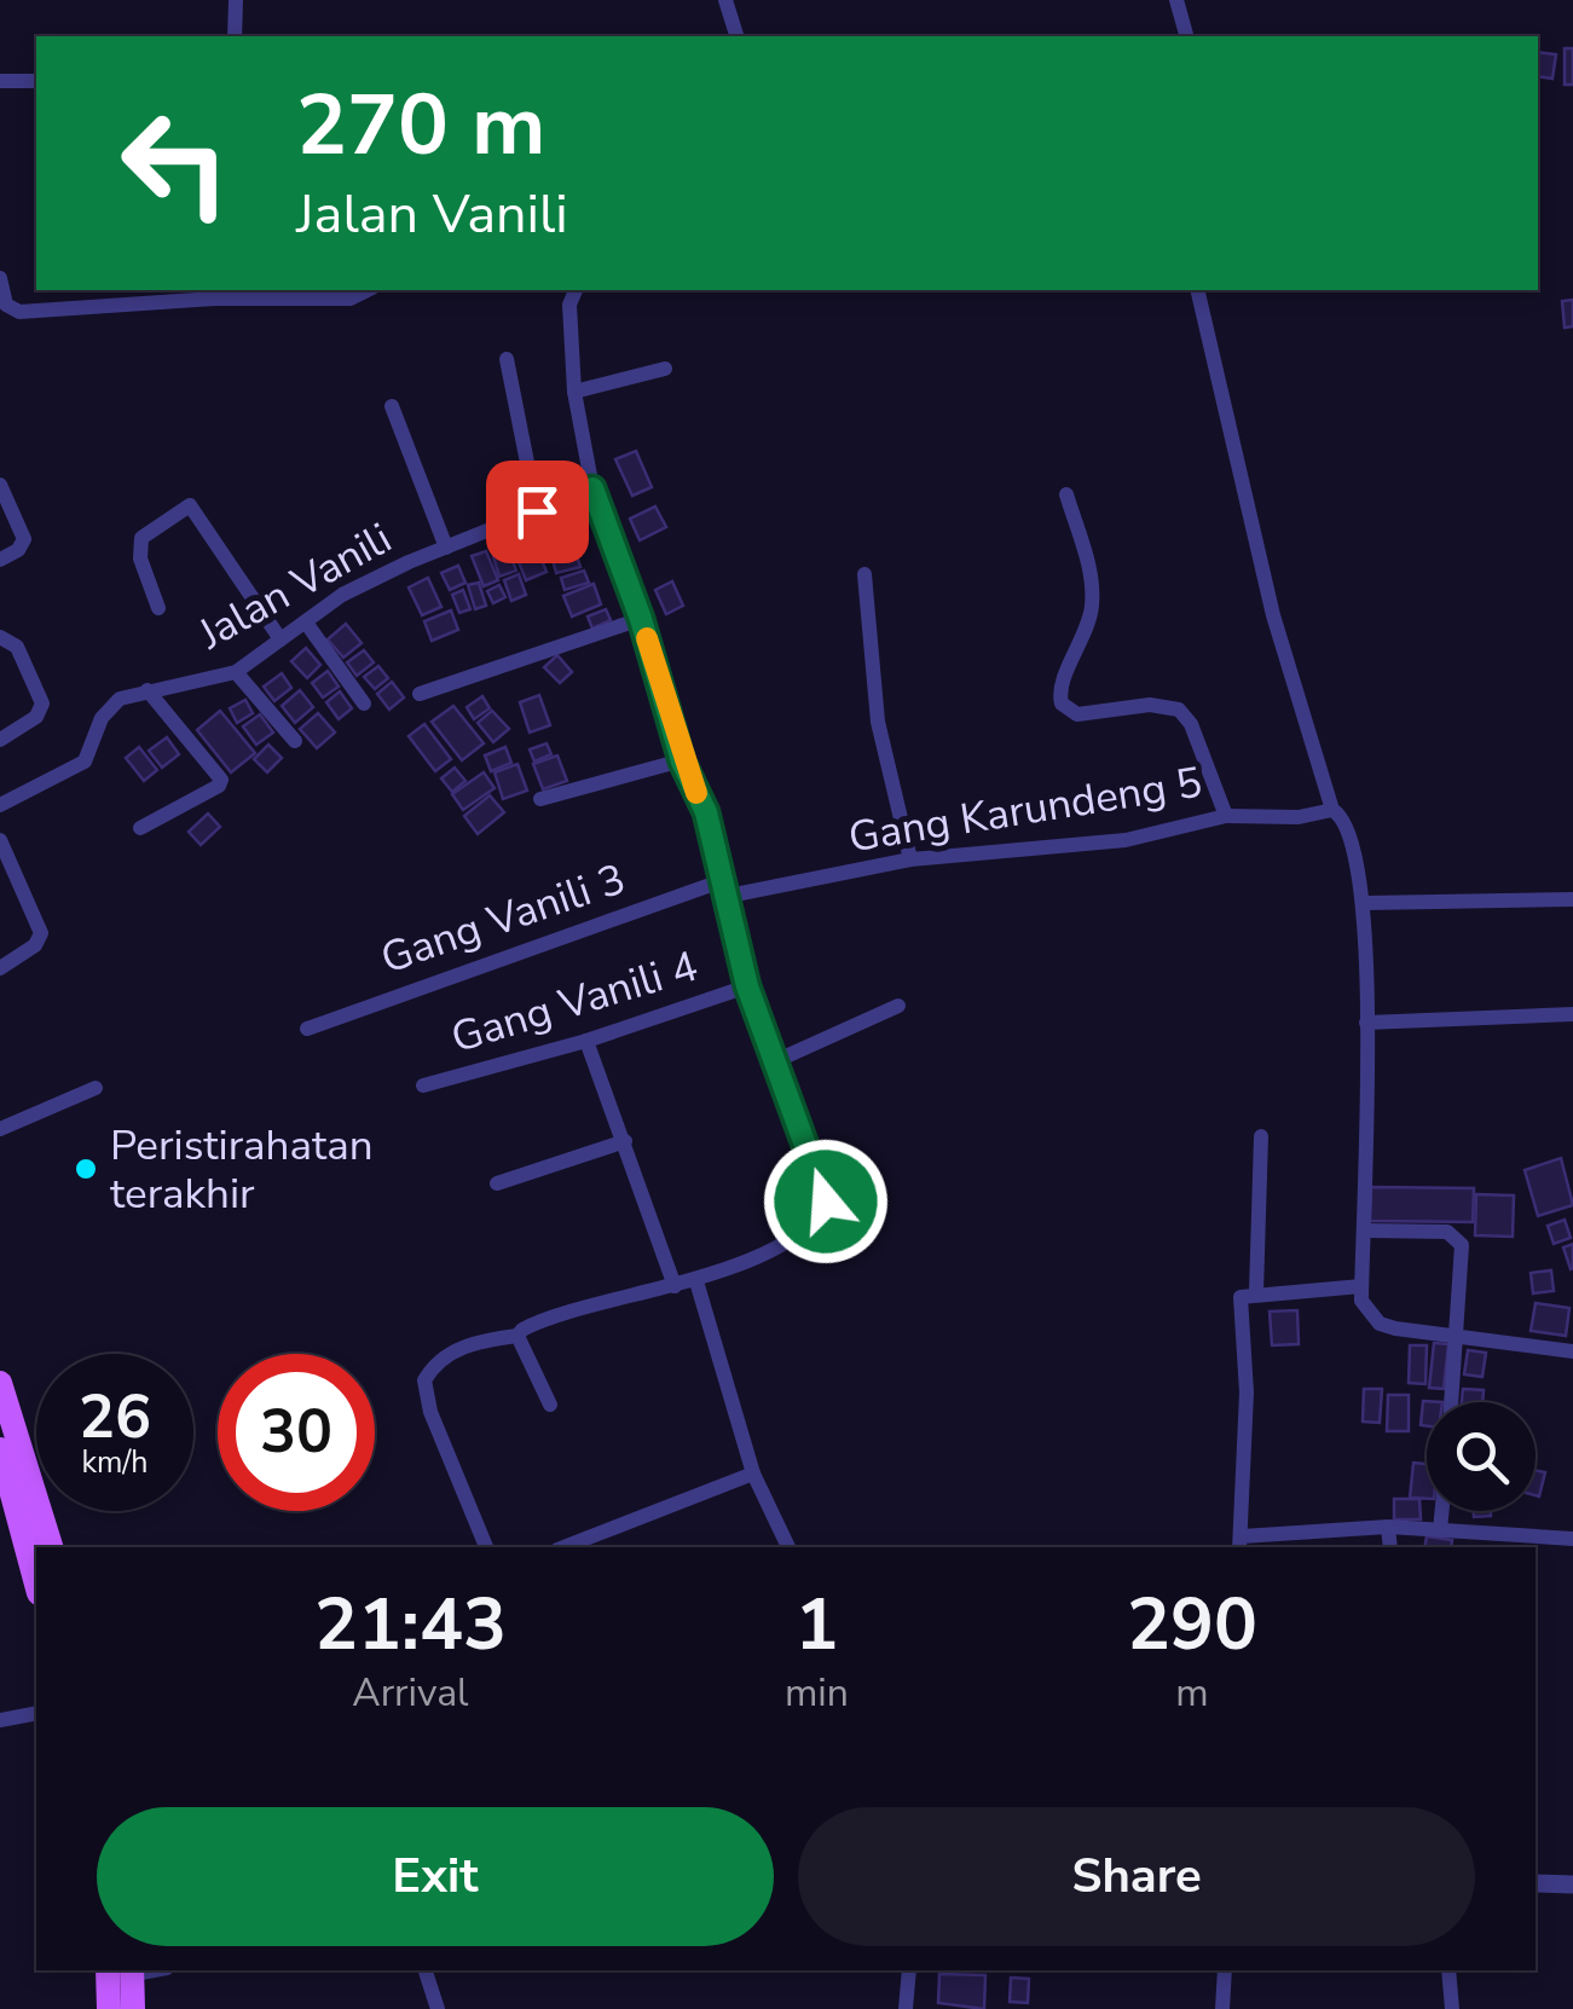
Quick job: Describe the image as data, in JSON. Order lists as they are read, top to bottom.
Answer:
{
  "streets": {
    "street": [
      "Jalan Vanili",
      "Gang Karundeng 5",
      "Gang Vanili 3",
      "Gang Vanili 4"
    ]
  },
  "crossings": [
    ["Gang Karundeng 5", "Gang Vanili 3"]
  ],
  "places": ["Peristirahatan terakhir"],
  "page": {
    "turn": ["270 m", "Jalan Vanili"],
    "speed": "26 km/h",
    "limit": "30",
    "eta": [
      "21:43",
      "Arrival",
      "1",
      "min",
      "290",
      "m"
    ],
    "buttons": ["Exit", "Share"]
  }
}
